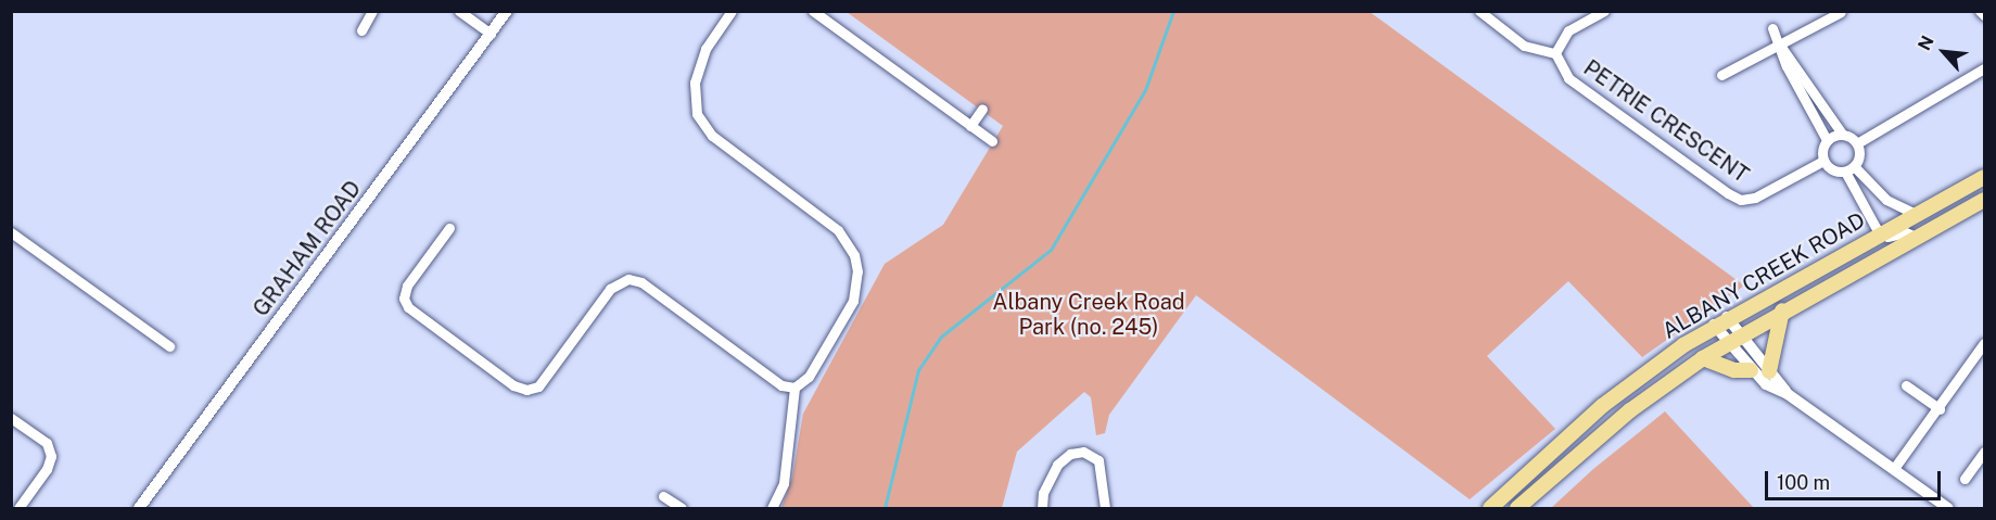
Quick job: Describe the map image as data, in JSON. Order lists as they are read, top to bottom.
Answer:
{
  "streets": {
    "main road": ["ALBANY CREEK ROAD"],
    "street": ["PETRIE CRESCENT", "GRAHAM ROAD"]
  },
  "parks": ["Albany Creek Road Park (no. 245)"],
  "scale_bar": "100 m",
  "north": "top left"
}
